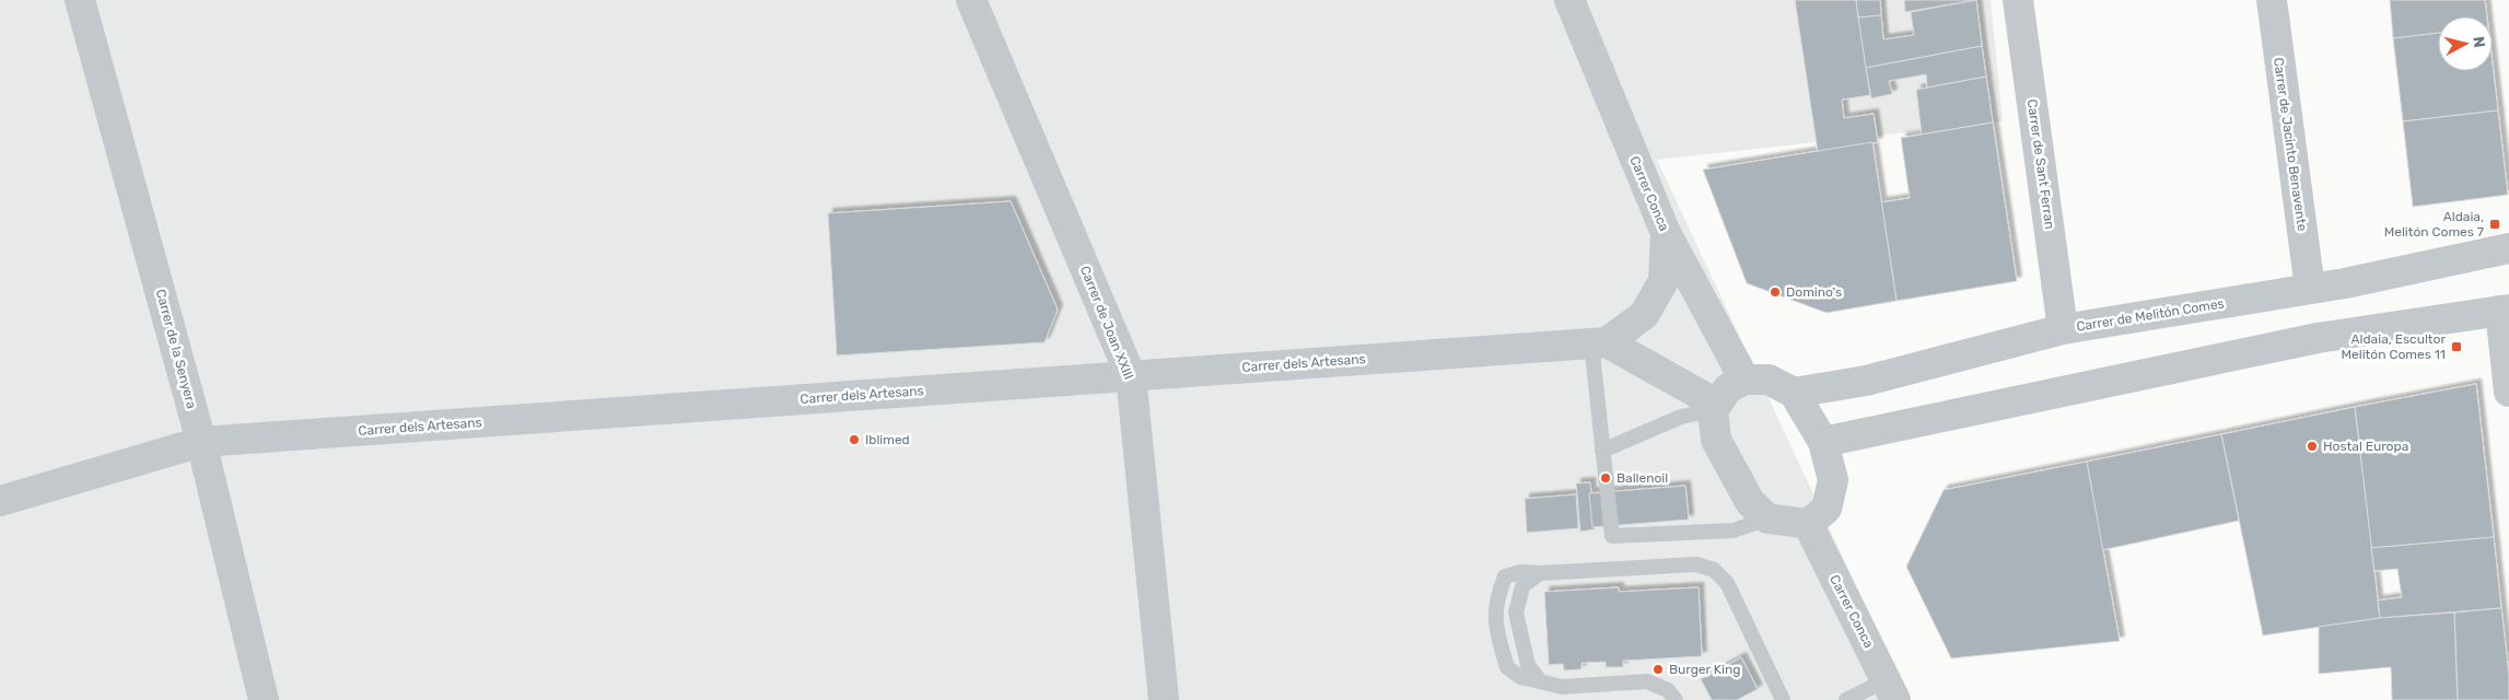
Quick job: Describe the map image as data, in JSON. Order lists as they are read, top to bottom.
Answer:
{
  "streets": {
    "street": [
      "Carrer de Jacinto Benavente",
      "Carrer de Sant Ferran",
      "Carrer Conca",
      "Carrer de Melitón Comes",
      "Carrer de Joan XXIII",
      "Carrer de la Senyera",
      "Carrer dels Artesans"
    ]
  },
  "crossings": [
    ["Carrer de Jacinto Benavente", "Carrer de Melitón Comes"],
    ["Carrer de Sant Ferran", "Carrer de Melitón Comes"],
    ["Carrer Conca", "Carrer de Melitón Comes"],
    ["Carrer de Joan XXIII", "Carrer dels Artesans"],
    ["Carrer de la Senyera", "Carrer dels Artesans"]
  ],
  "places": {
    "transit": ["Aldaia, Melitón Comes 7", "Aldaia, Escultor Melitón Comes 11"],
    "other": [
      "Domino's",
      "Iblimed",
      "Hostal Europa",
      "Ballenoil",
      "Burger King"
    ]
  },
  "north": "right"
}
